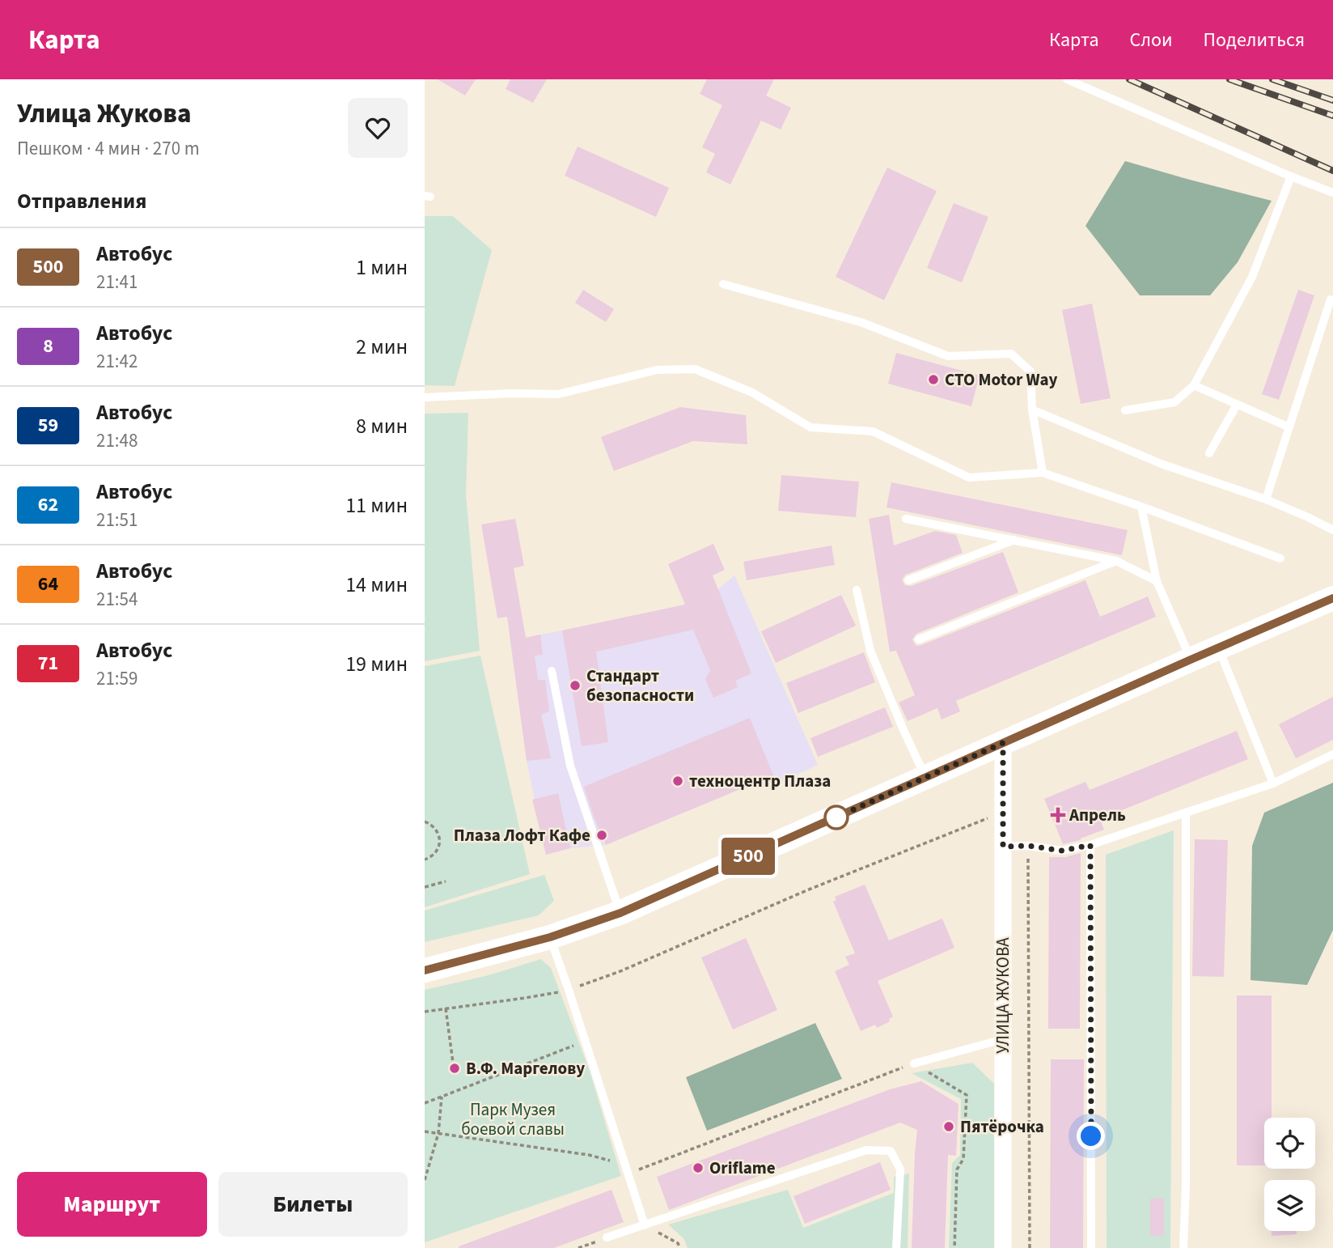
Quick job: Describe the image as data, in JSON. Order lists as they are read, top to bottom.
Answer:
{
  "streets": {
    "street": ["УЛИЦА ЖУКОВА"]
  },
  "parks": ["Парк Музея боевой славы"],
  "places": {
    "other": [
      "СТО Motor Way",
      "Стандарт безопасности",
      "техноцентр Плаза",
      "Плаза Лофт Кафе",
      "В.Ф. Маргелову",
      "Пятёрочка",
      "Oriflame"
    ],
    "health": ["Апрель"]
  },
  "lines": ["bus line 500"],
  "page": {
    "header": "Карта",
    "nav": ["Карта", "Слои", "Поделиться"],
    "heading": [
      ["Улица Жукова", "Пешком · 4 мин · 270 m"],
      "Отправления"
    ],
    "on_map": "500",
    "list": [
      {
        "mark": "500",
        "name": "Автобус",
        "note": "21:41",
        "value": "1 мин"
      },
      {
        "mark": "8",
        "name": "Автобус",
        "note": "21:42",
        "value": "2 мин"
      },
      {
        "mark": "59",
        "name": "Автобус",
        "note": "21:48",
        "value": "8 мин"
      },
      {
        "mark": "62",
        "name": "Автобус",
        "note": "21:51",
        "value": "11 мин"
      },
      {
        "mark": "64",
        "name": "Автобус",
        "note": "21:54",
        "value": "14 мин"
      },
      {
        "mark": "71",
        "name": "Автобус",
        "note": "21:59",
        "value": "19 мин"
      }
    ],
    "buttons": ["Маршрут", "Билеты"]
  }
}
